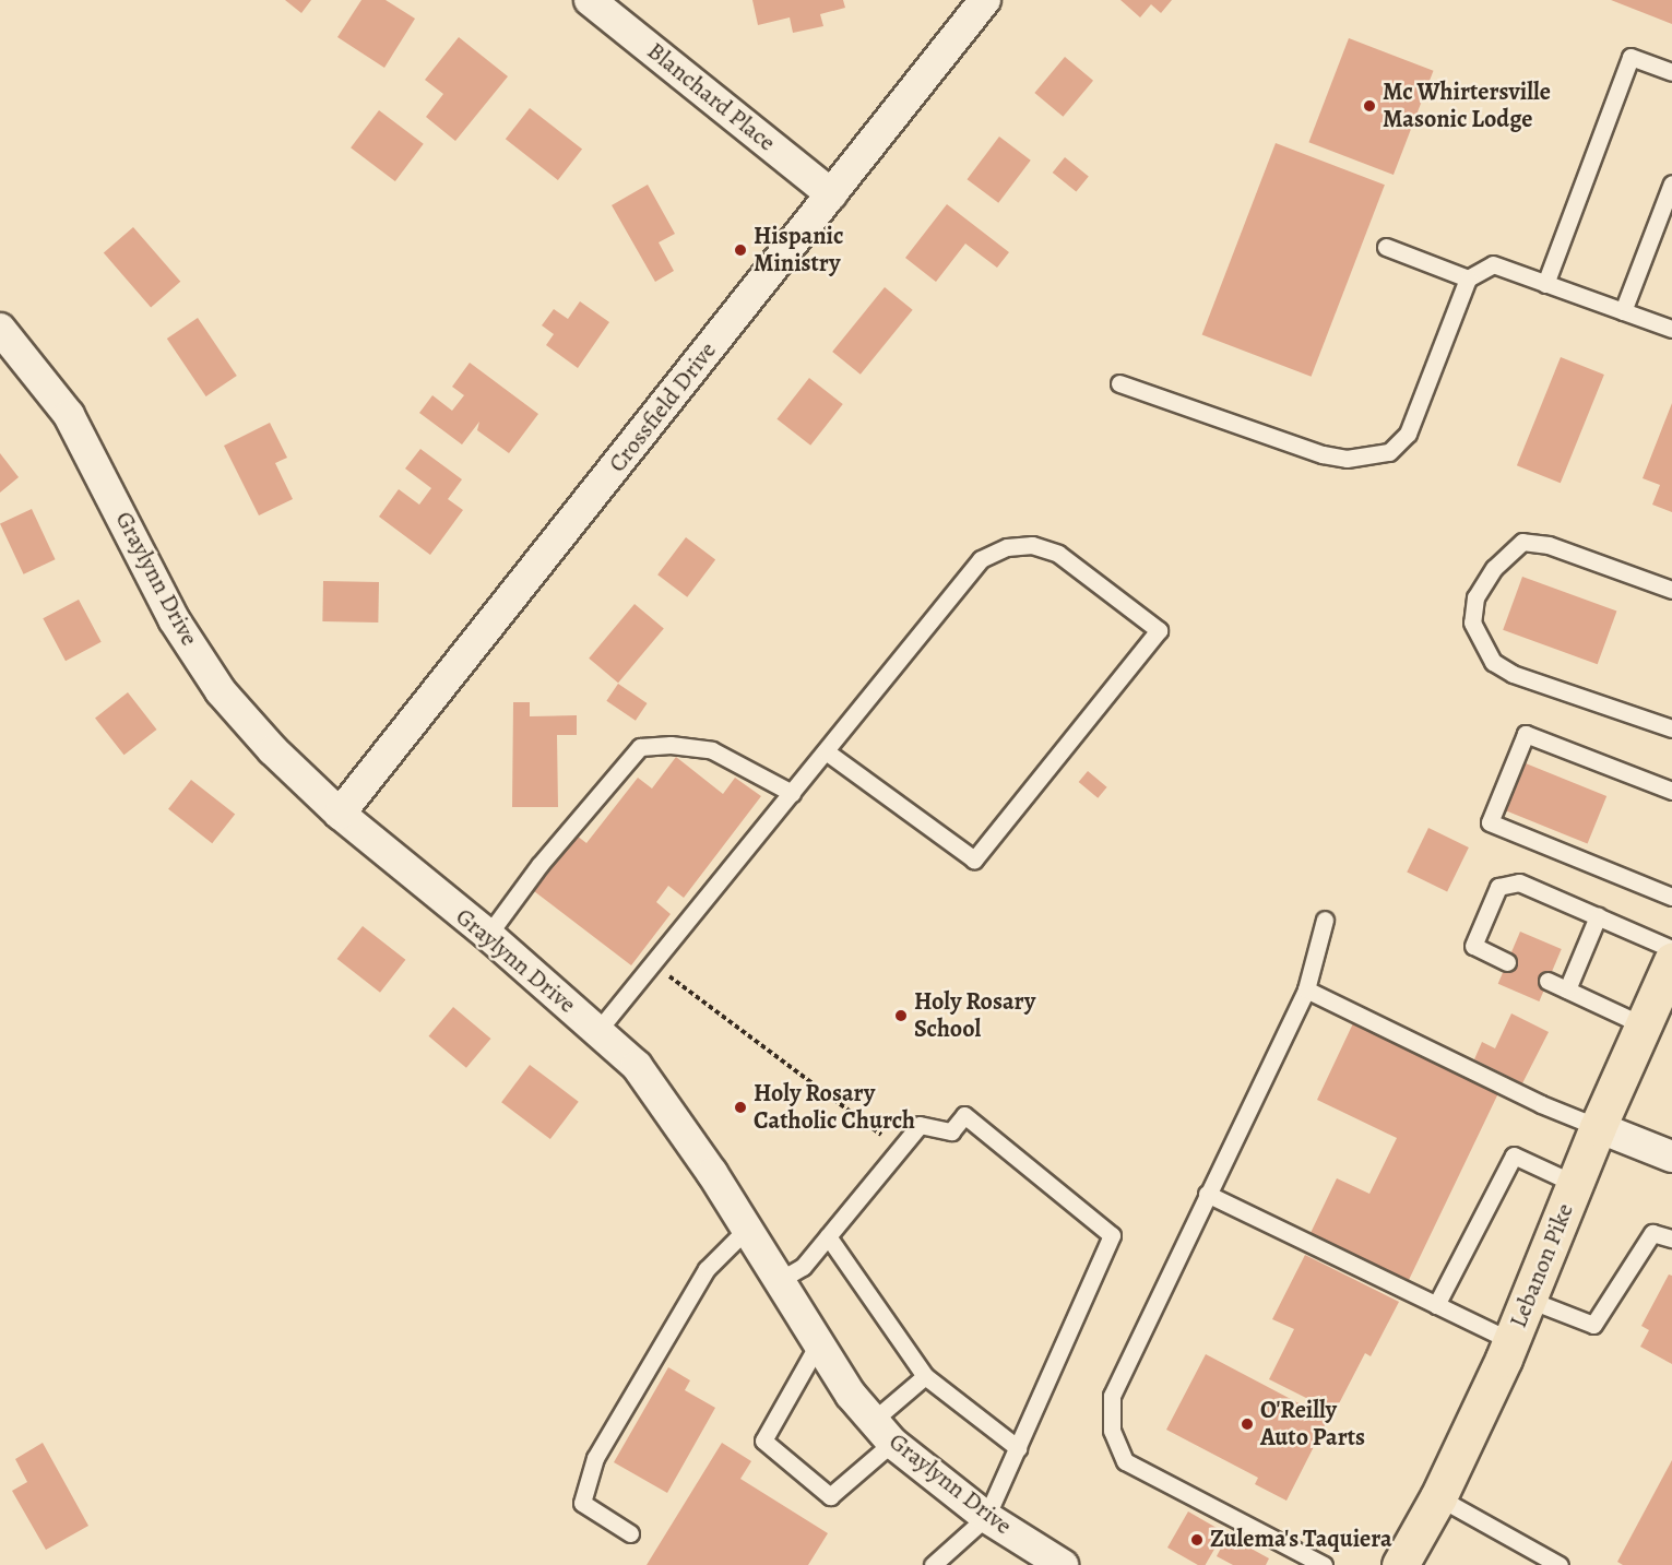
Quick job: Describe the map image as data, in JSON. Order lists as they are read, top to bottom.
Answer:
{
  "streets": {
    "main road": ["Lebanon Pike"],
    "street": ["Blanchard Place", "Crossfield Drive", "Graylynn Drive"]
  },
  "crossings": [
    ["Blanchard Place", "Crossfield Drive"],
    ["Crossfield Drive", "Graylynn Drive"]
  ],
  "places": [
    "Mc Whirtersville Masonic Lodge",
    "Hispanic Ministry",
    "Holy Rosary School",
    "Holy Rosary Catholic Church",
    "O'Reilly Auto Parts",
    "Zulema's Taquiera"
  ]
}
